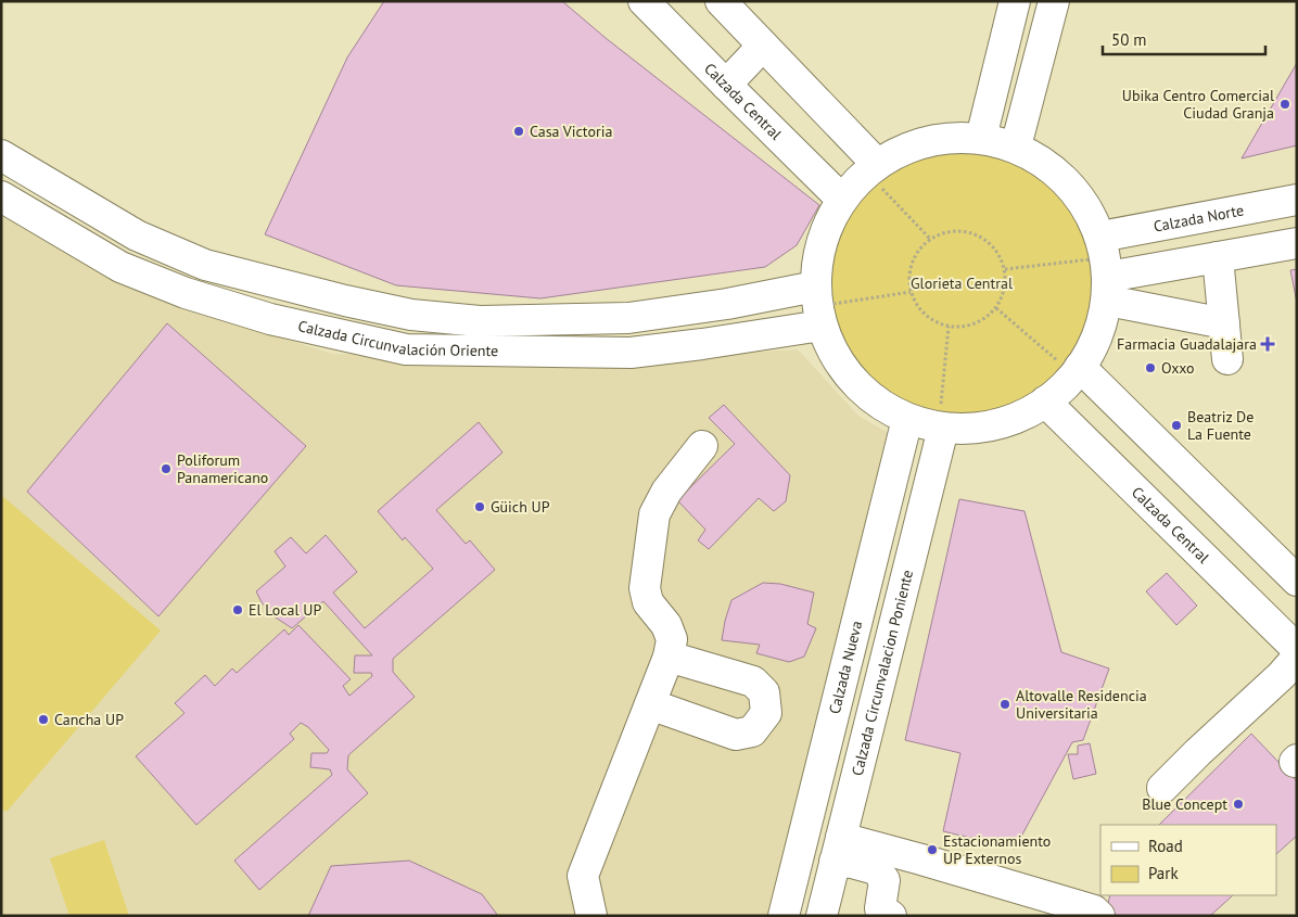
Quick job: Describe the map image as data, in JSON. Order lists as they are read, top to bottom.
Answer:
{
  "streets": {
    "street": [
      "Calzada Central",
      "Calzada Norte",
      "Calzada Circunvalación Oriente",
      "Calzada Nueva",
      "Calzada Circunvalacion Poniente"
    ]
  },
  "parks": ["Glorieta Central"],
  "places": {
    "other": [
      "Ubika Centro Comercial Ciudad Granja",
      "Casa Victoria",
      "Oxxo",
      "Beatriz De La Fuente",
      "Poliforum Panamericano",
      "Güich UP",
      "El Local UP",
      "Altovalle Residencia Universitaria",
      "Cancha UP",
      "Blue Concept",
      "Estacionamiento UP Externos"
    ],
    "health": ["Farmacia Guadalajara"]
  },
  "legend": ["Road", "Park"],
  "scale_bar": "50 m"
}
